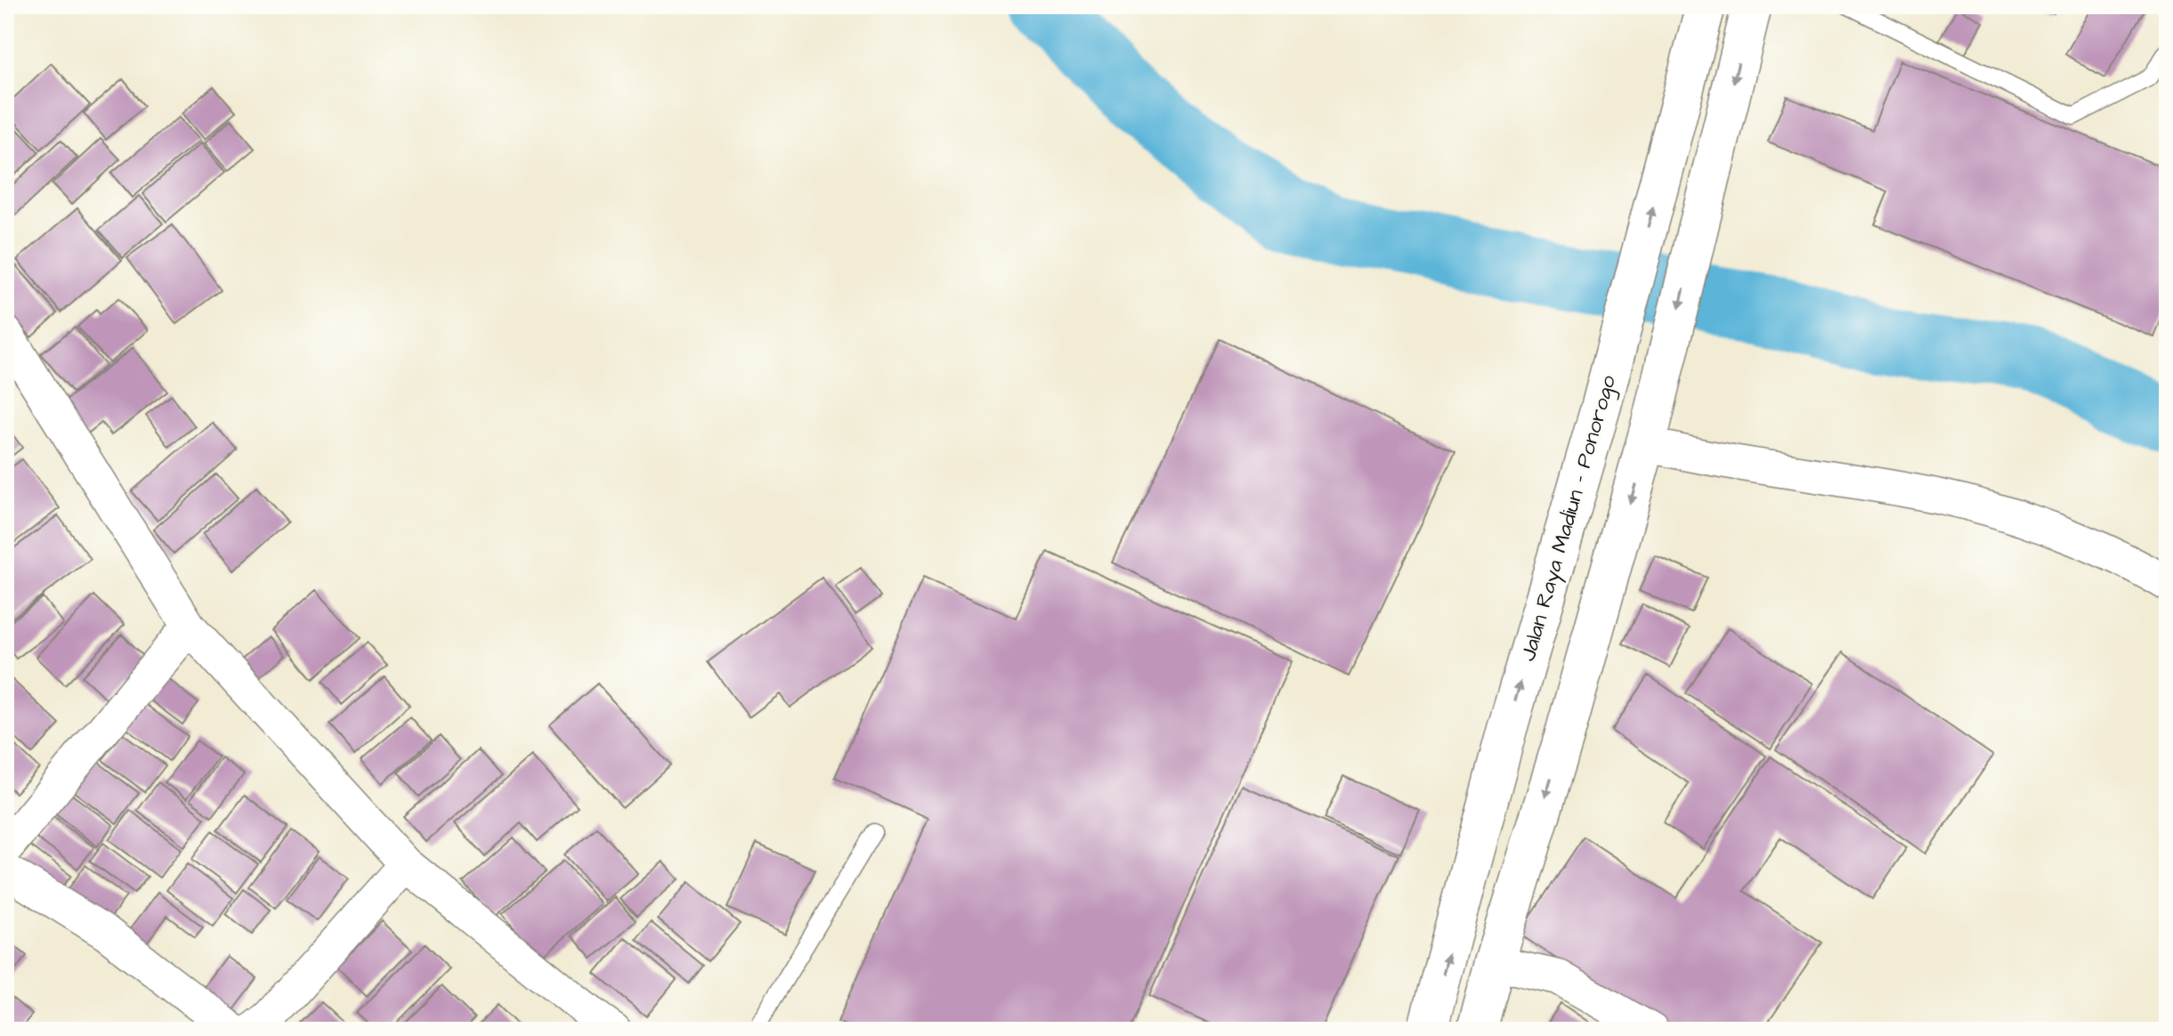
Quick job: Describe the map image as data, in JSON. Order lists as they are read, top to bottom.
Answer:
{
  "streets": {
    "highway": ["Jalan Raya Madiun - Ponorogo"]
  }
}
